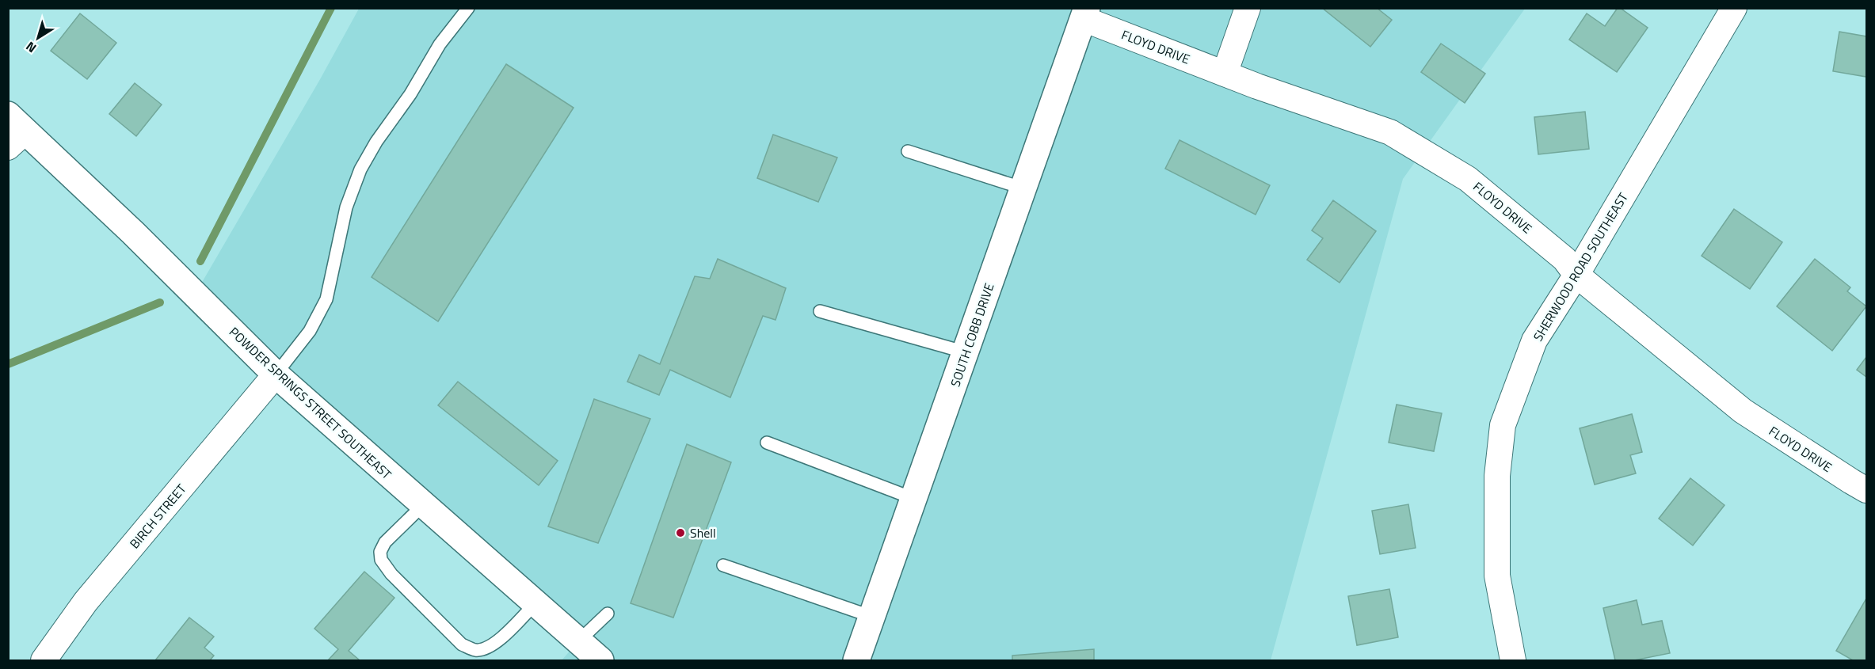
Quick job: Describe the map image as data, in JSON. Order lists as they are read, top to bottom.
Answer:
{
  "streets": {
    "street": [
      "FLOYD DRIVE",
      "SHERWOOD ROAD SOUTHEAST",
      "SOUTH COBB DRIVE",
      "POWDER SPRINGS STREET SOUTHEAST",
      "BIRCH STREET"
    ]
  },
  "crossings": [
    ["FLOYD DRIVE", "SHERWOOD ROAD SOUTHEAST"],
    ["FLOYD DRIVE", "SOUTH COBB DRIVE"],
    ["POWDER SPRINGS STREET SOUTHEAST", "BIRCH STREET"]
  ],
  "places": ["Shell"],
  "north": "bottom left"
}
